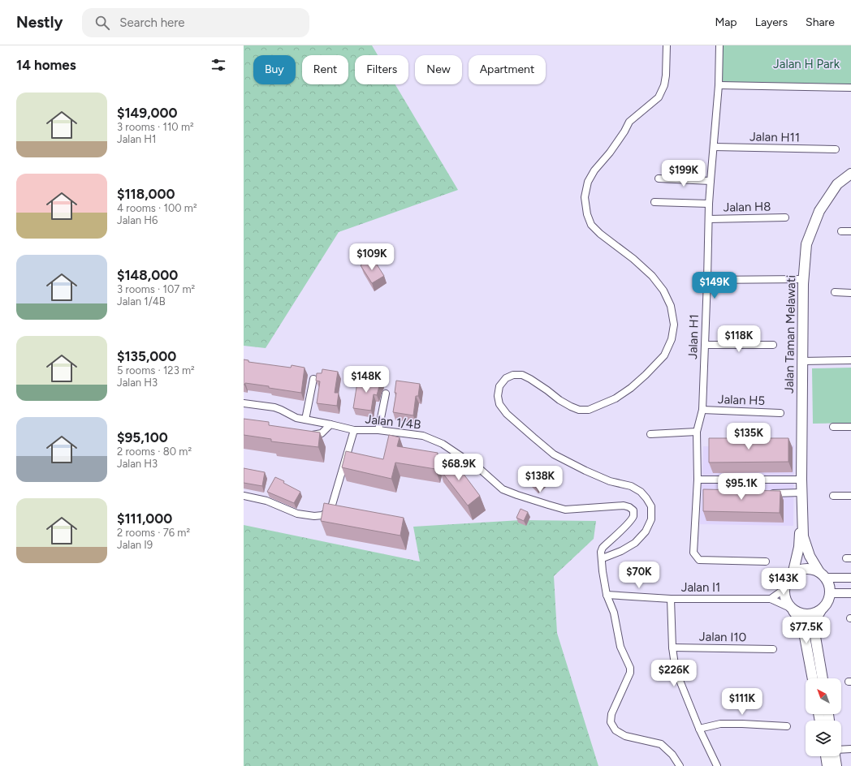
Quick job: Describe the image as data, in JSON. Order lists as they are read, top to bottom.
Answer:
{
  "streets": {
    "main road": ["Jalan Taman Melawati"],
    "street": [
      "Jalan H11",
      "Jalan H8",
      "Jalan H1",
      "Jalan H5",
      "Jalan 1/4B",
      "Jalan I1",
      "Jalan I10"
    ]
  },
  "crossings": [
    ["Jalan H11", "Jalan H1"],
    ["Jalan H8", "Jalan H1"],
    ["Jalan Taman Melawati", "Jalan I1"],
    ["Jalan H1", "Jalan H5"],
    ["Jalan I1", "Jalan I10"]
  ],
  "parks": ["Jalan H Park"],
  "north": "top left",
  "page": {
    "header": "Nestly",
    "search": "Search here",
    "nav": ["Map", "Layers", "Share"],
    "heading": "14 homes",
    "chip": [
      "Buy",
      "Rent",
      "Filters",
      "New",
      "Apartment"
    ],
    "list": [
      {
        "name": "$149,000",
        "note": "3 rooms · 110 m² · Jalan H1"
      },
      {
        "name": "$118,000",
        "note": "4 rooms · 100 m² · Jalan H6"
      },
      {
        "name": "$148,000",
        "note": "3 rooms · 107 m² · Jalan 1/4B"
      },
      {
        "name": "$135,000",
        "note": "5 rooms · 123 m² · Jalan H3"
      },
      {
        "name": "$95,100",
        "note": "2 rooms · 80 m² · Jalan H3"
      },
      {
        "name": "$111,000",
        "note": "2 rooms · 76 m² · Jalan I9"
      }
    ],
    "price": [
      "$199K",
      "$109K",
      "$149K",
      "$118K",
      "$148K",
      "$135K",
      "$68.9K",
      "$138K",
      "$95.1K",
      "$70K",
      "$143K",
      "$77.5K",
      "$226K",
      "$111K"
    ]
  }
}
